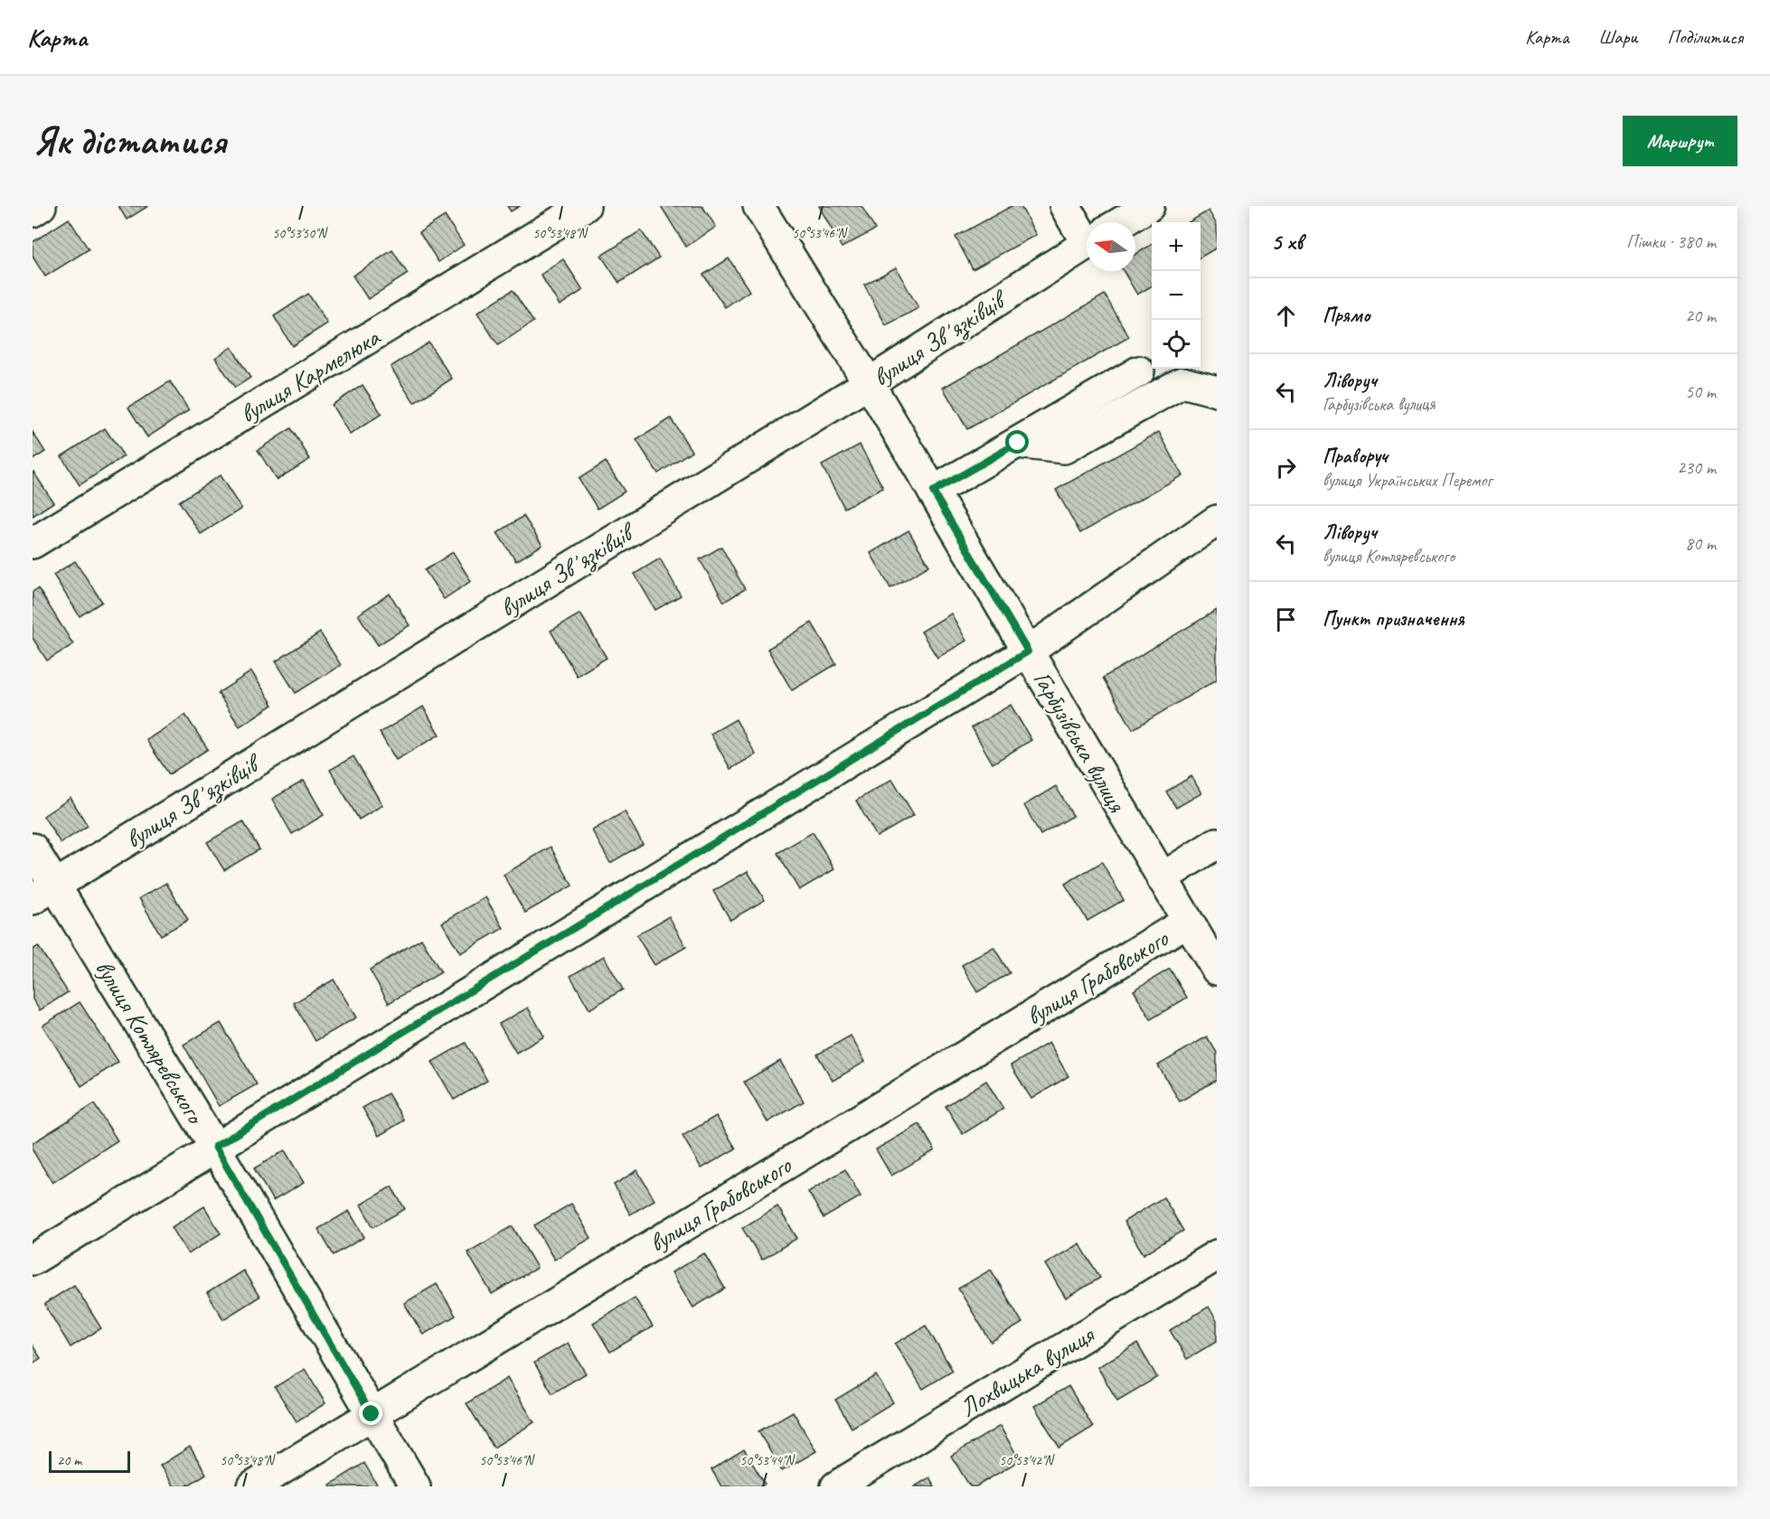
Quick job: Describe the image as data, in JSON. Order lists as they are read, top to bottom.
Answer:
{
  "streets": {
    "street": [
      "вулиця Звʼязківців",
      "вулиця Кармелюка",
      "Гарбузівська вулиця",
      "вулиця Грабовського",
      "вулиця Котляревського",
      "Лохвицька вулиця"
    ]
  },
  "crossings": [
    ["вулиця Звʼязківців", "Гарбузівська вулиця"],
    ["вулиця Звʼязківців", "вулиця Котляревського"],
    ["Гарбузівська вулиця", "вулиця Грабовського"],
    ["вулиця Грабовського", "вулиця Котляревського"]
  ],
  "scale_bar": "20 m",
  "north": "left",
  "page": {
    "header": "Карта",
    "nav": ["Карта", "Шари", "Поділитися"],
    "buttons": "Маршрут",
    "title": "Як дістатися",
    "heading": ["5 хв", "Пішки · 380 m"],
    "map_buttons": ["+", "−"],
    "list": [
      ["Прямо", "20 m"],
      ["Ліворуч", "Гарбузівська вулиця", "50 m"],
      ["Праворуч", "вулиця Українських Перемог", "230 m"],
      ["Ліворуч", "вулиця Котляревського", "80 m"],
      "Пункт призначення"
    ],
    "scale": "20 m"
  },
  "coordinates": [
    "50°53'50\"N",
    "50°53'48\"N",
    "50°53'46\"N",
    "50°53'44\"N",
    "50°53'42\"N"
  ]
}
